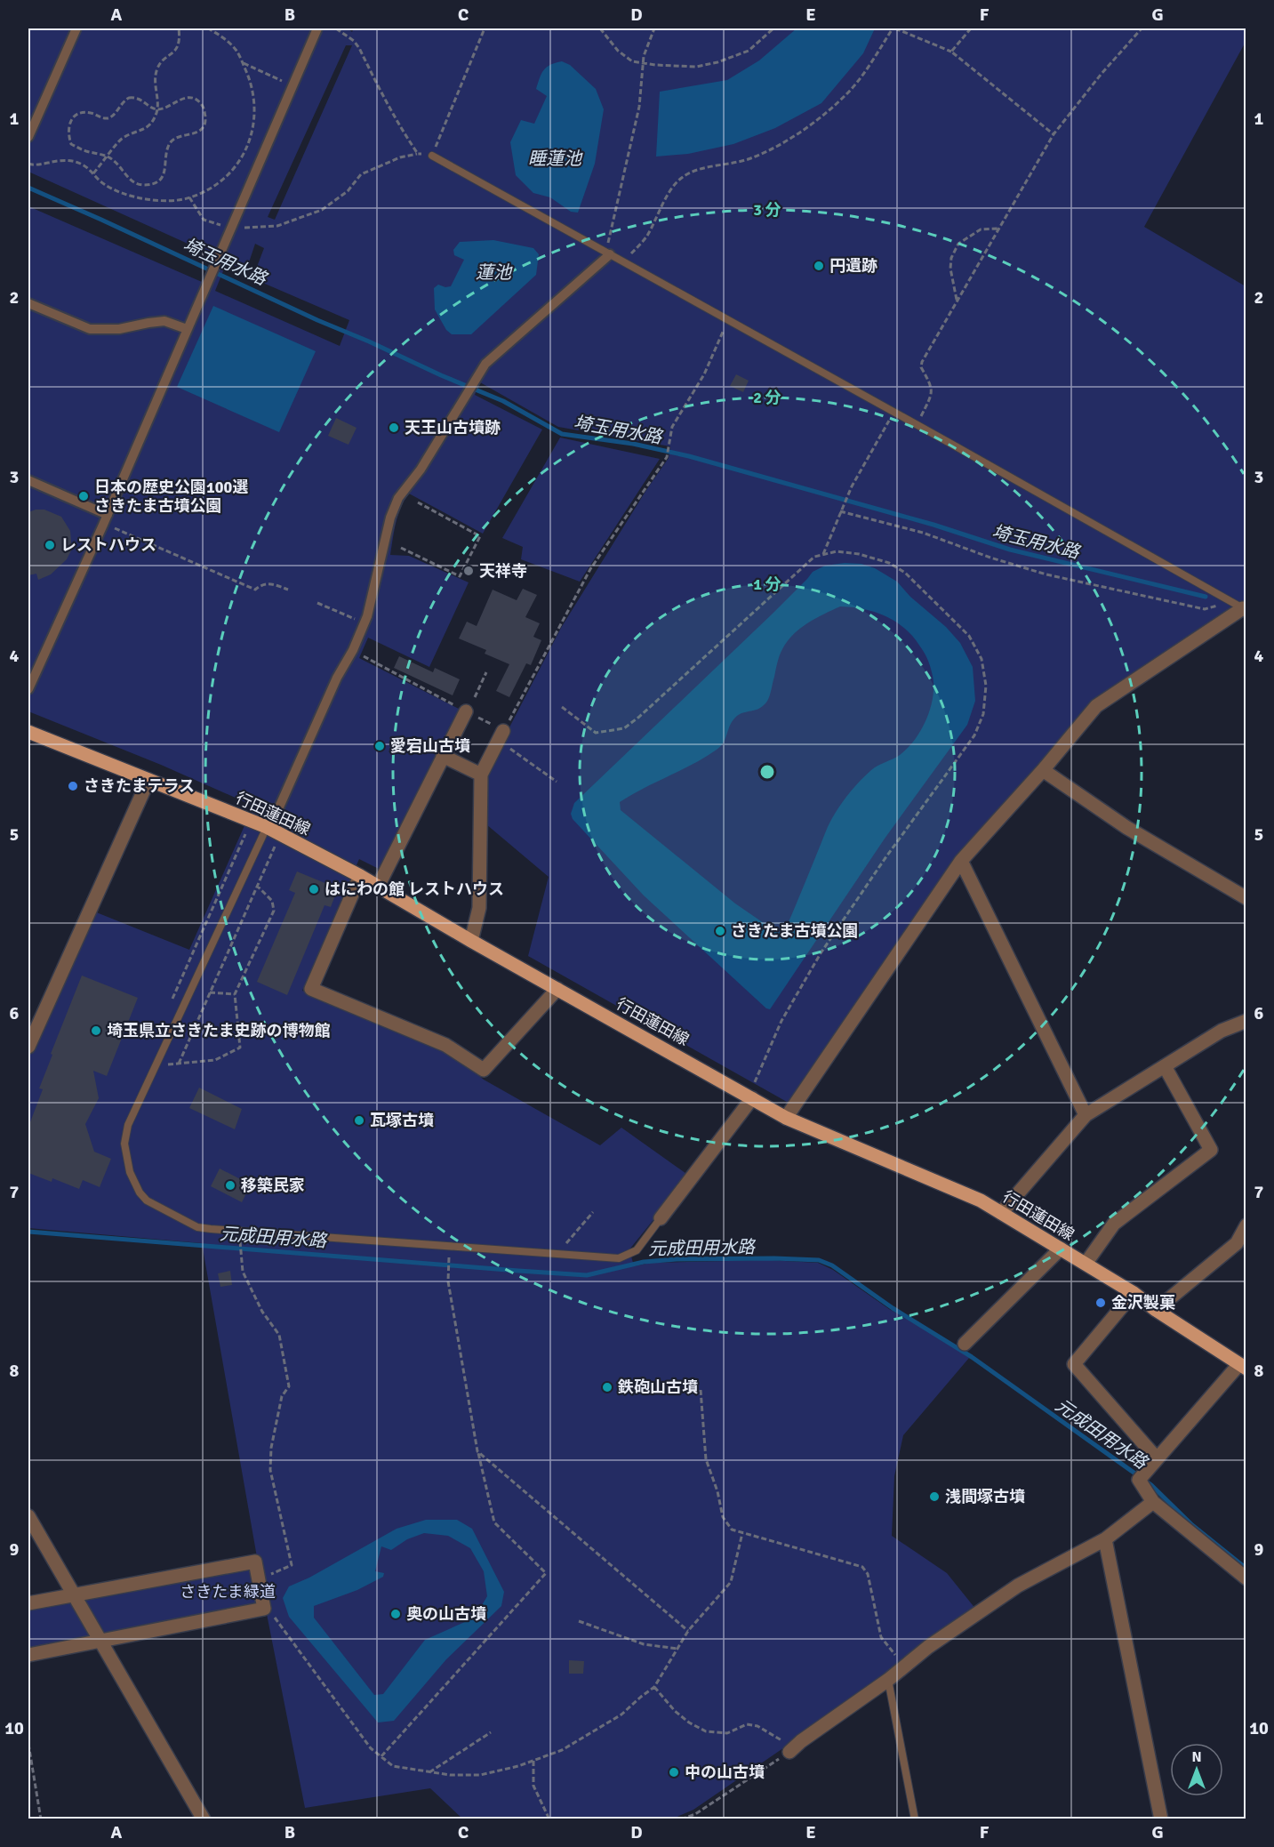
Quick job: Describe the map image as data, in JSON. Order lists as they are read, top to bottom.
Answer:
{
  "streets": {
    "main road": ["行田蓮田線"]
  },
  "water": [
    "睡蓮池",
    "埼玉用水路",
    "蓮池",
    "元成田用水路"
  ],
  "parks": ["さきたま緑道"],
  "places": [
    "円遺跡",
    "天王山古墳跡",
    "日本の歴史公園100選 さきたま古墳公園",
    "レストハウス",
    "天祥寺",
    "愛宕山古墳",
    "さきたまテラス",
    "はにわの館 レストハウス",
    "さきたま古墳公園",
    "埼玉県立さきたま史跡の博物館",
    "瓦塚古墳",
    "移築民家",
    "金沢製菓",
    "鉄砲山古墳",
    "浅間塚古墳",
    "奥の山古墳",
    "中の山古墳"
  ],
  "north": "top",
  "grid": {
    "columns": [
      "A",
      "B",
      "C",
      "D",
      "E",
      "F",
      "G"
    ],
    "rows": [
      "1",
      "2",
      "3",
      "4",
      "5",
      "6",
      "7",
      "8",
      "9",
      "10"
    ]
  },
  "rings": ["3 分", "2 分", "1 分"]
}
